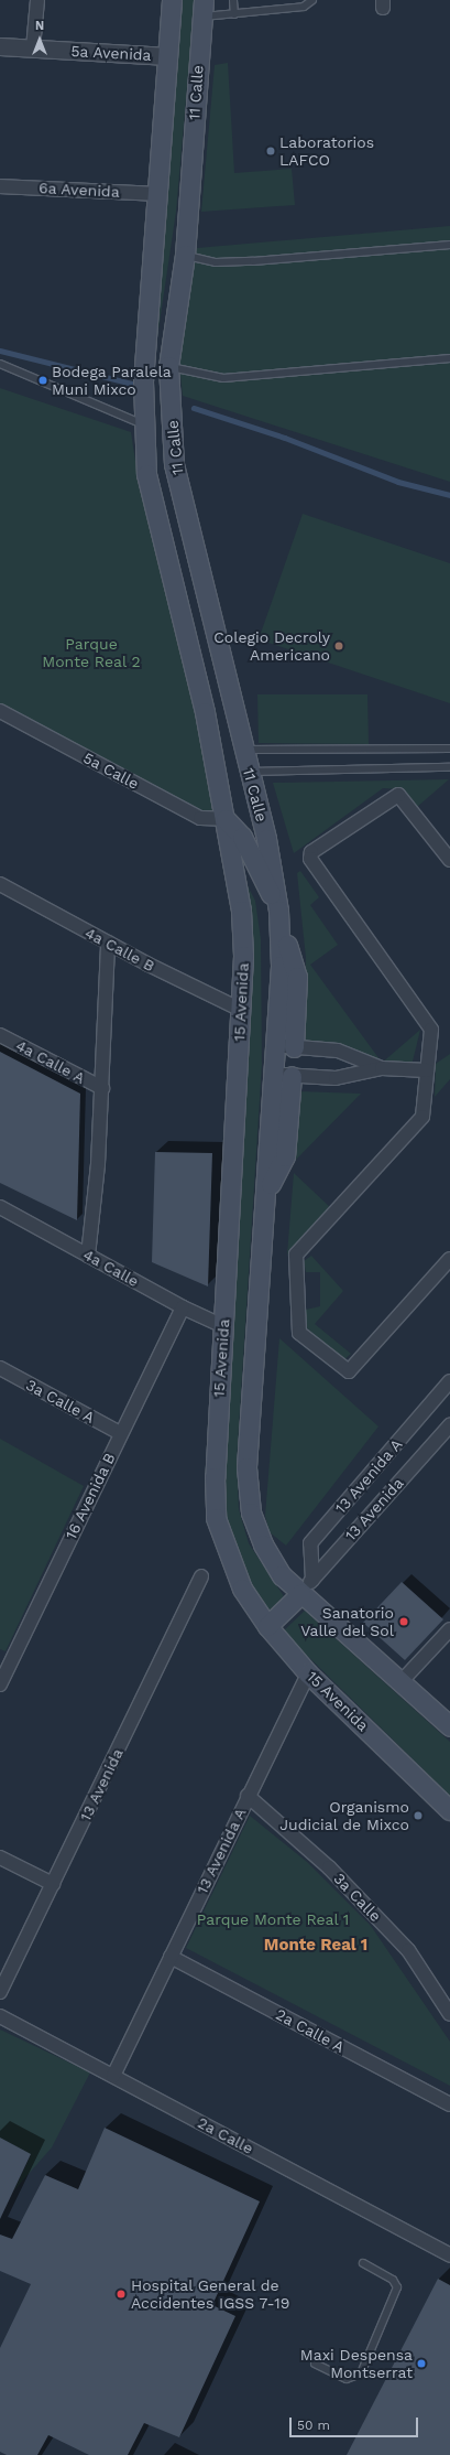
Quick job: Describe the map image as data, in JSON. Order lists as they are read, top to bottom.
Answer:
{
  "streets": {
    "main road": ["11 Calle", "15 Avenida"],
    "street": [
      "5a Avenida",
      "6a Avenida",
      "5a Calle",
      "4a Calle B",
      "4a Calle A",
      "4a Calle",
      "3a Calle A",
      "13 Avenida A",
      "16 Avenida B",
      "13 Avenida",
      "3a Calle",
      "2a Calle A",
      "2a Calle"
    ]
  },
  "crossings": [
    ["5a Avenida", "11 Calle"],
    ["11 Calle", "6a Avenida"],
    ["11 Calle", "5a Calle"],
    ["11 Calle", "15 Avenida"],
    ["5a Calle", "15 Avenida"],
    ["4a Calle B", "15 Avenida"],
    ["15 Avenida", "4a Calle"],
    ["15 Avenida", "13 Avenida A"],
    ["4a Calle", "16 Avenida B"],
    ["3a Calle A", "16 Avenida B"],
    ["13 Avenida A", "13 Avenida"],
    ["13 Avenida A", "3a Calle"],
    ["13 Avenida A", "2a Calle A"],
    ["13 Avenida A", "2a Calle"]
  ],
  "districts": ["Monte Real 1"],
  "parks": ["Parque Monte Real 2", "Parque Monte Real 1"],
  "places": [
    "Laboratorios LAFCO",
    "Bodega Paralela Muni Mixco",
    "Colegio Decroly Americano",
    "Sanatorio Valle del Sol",
    "Organismo Judicial de Mixco",
    "Hospital General de Accidentes IGSS 7-19",
    "Maxi Despensa Montserrat"
  ],
  "scale_bar": "50 m",
  "north": "top"
}
